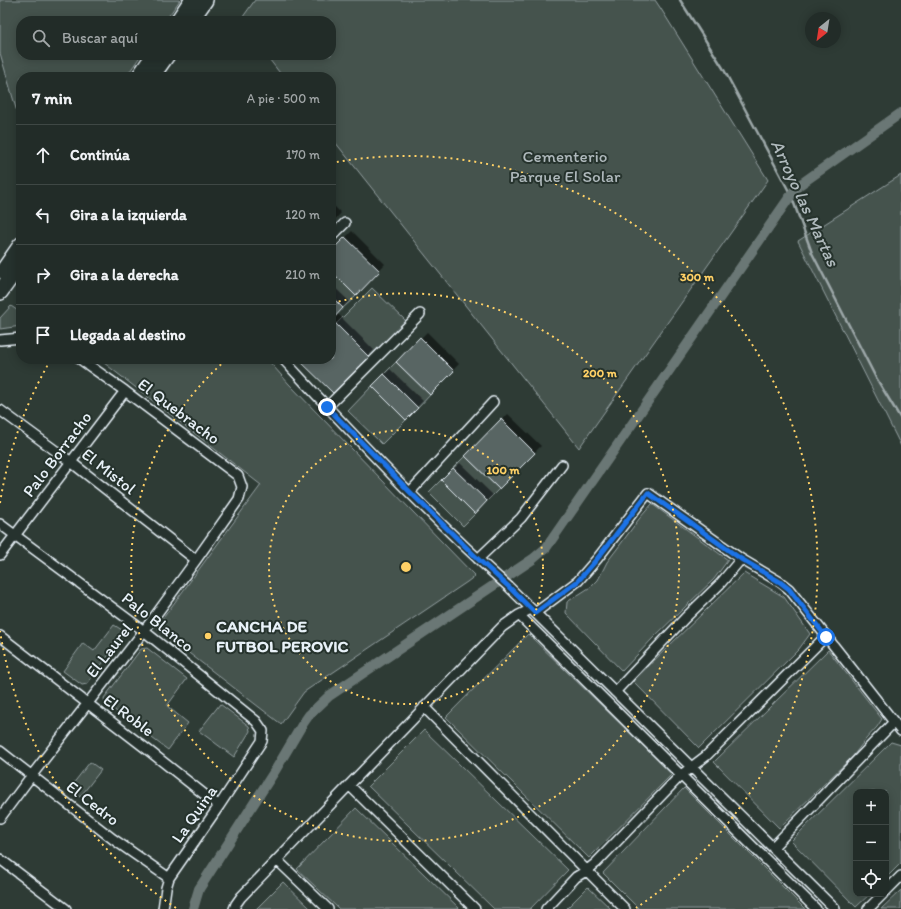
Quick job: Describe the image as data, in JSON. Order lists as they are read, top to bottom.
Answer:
{
  "streets": {
    "street": [
      "El Quebracho",
      "Palo Borracho",
      "El Mistol",
      "Palo Blanco",
      "El Laurel",
      "El Roble",
      "El Cedro",
      "La Quina"
    ]
  },
  "crossings": [
    ["El Quebracho", "Palo Borracho"],
    ["El Quebracho", "El Laurel"],
    ["Palo Borracho", "El Mistol"],
    ["Palo Borracho", "Palo Blanco"],
    ["El Mistol", "El Laurel"],
    ["Palo Blanco", "El Laurel"],
    ["Palo Blanco", "La Quina"],
    ["El Laurel", "El Roble"],
    ["El Laurel", "El Cedro"],
    ["El Roble", "La Quina"],
    ["El Cedro", "La Quina"]
  ],
  "water": ["Arroyo las Martas"],
  "parks": ["Cementerio Parque El Solar"],
  "places": ["CANCHA DE FUTBOL PEROVIC"],
  "north": "bottom left",
  "page": {
    "search": "Buscar aquí",
    "heading": ["7 min", "A pie · 500 m"],
    "list": [
      ["Continúa", "170 m"],
      ["Gira a la izquierda", "120 m"],
      ["Gira a la derecha", "210 m"],
      "Llegada al destino"
    ],
    "map_buttons": ["+", "−"]
  },
  "rings": ["300 m", "200 m", "100 m"]
}
